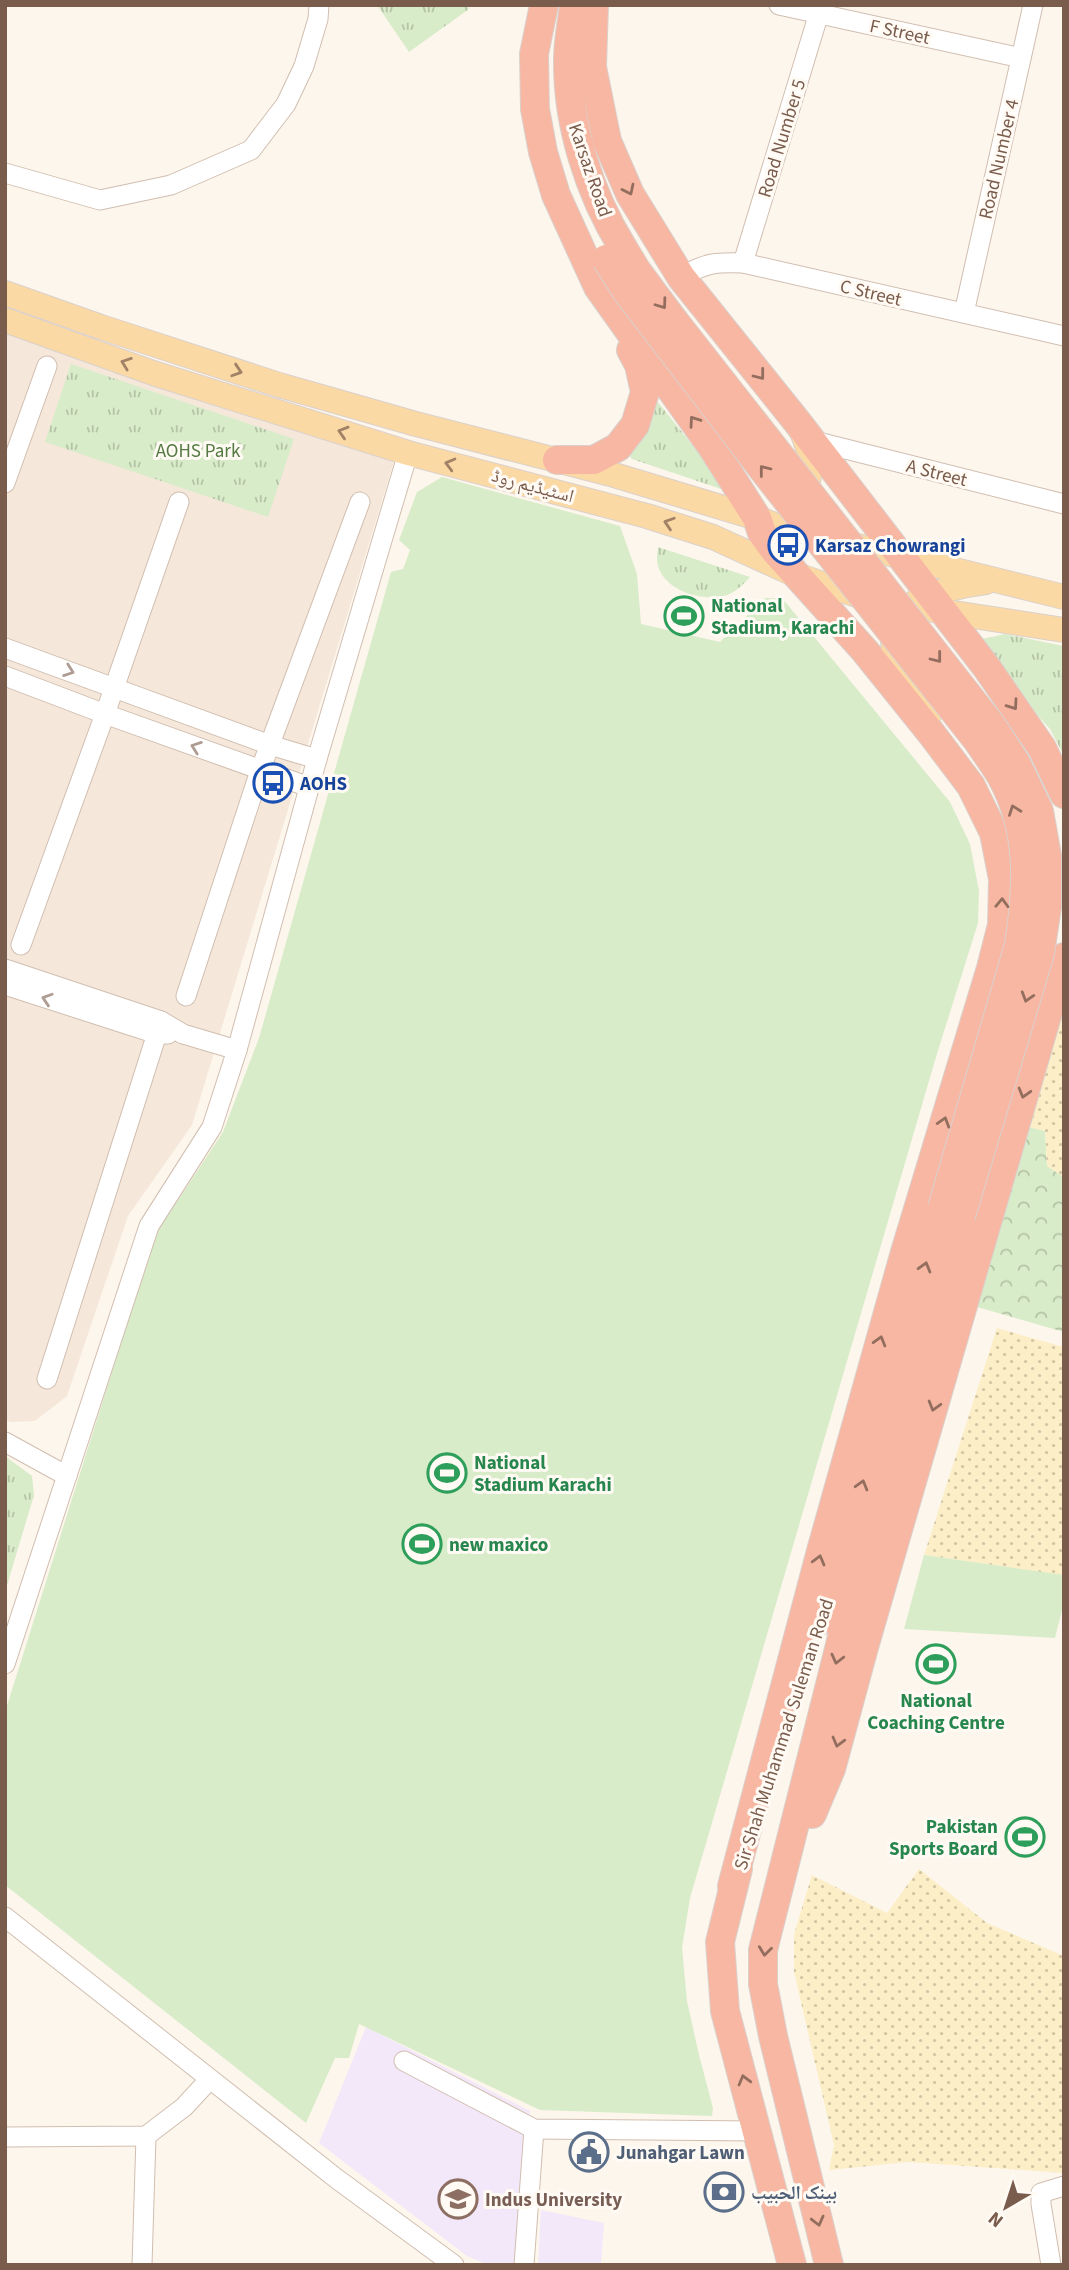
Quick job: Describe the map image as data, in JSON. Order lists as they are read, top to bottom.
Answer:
{
  "streets": {
    "highway": ["Karsaz Road", "Sir Shah Muhammad Suleman Road"],
    "main road": ["اسٹیڈیم روڈ"],
    "street": [
      "F Street",
      "Road Number 5",
      "Road Number 4",
      "C Street",
      "A Street"
    ]
  },
  "crossings": [
    ["F Street", "Road Number 5"],
    ["F Street", "Road Number 4"],
    ["Road Number 5", "C Street"],
    ["Road Number 4", "C Street"]
  ],
  "parks": ["AOHS Park"],
  "places": {
    "bus stop": ["Karsaz Chowrangi", "AOHS"],
    "sports": [
      "National Stadium, Karachi",
      "National Stadium Karachi",
      "new maxico",
      "National Coaching Centre",
      "Pakistan Sports Board"
    ],
    "public building": ["Junahgar Lawn"],
    "bank": ["بينک الحبيب"],
    "school or university": ["Indus University"]
  },
  "north": "bottom left"
}
